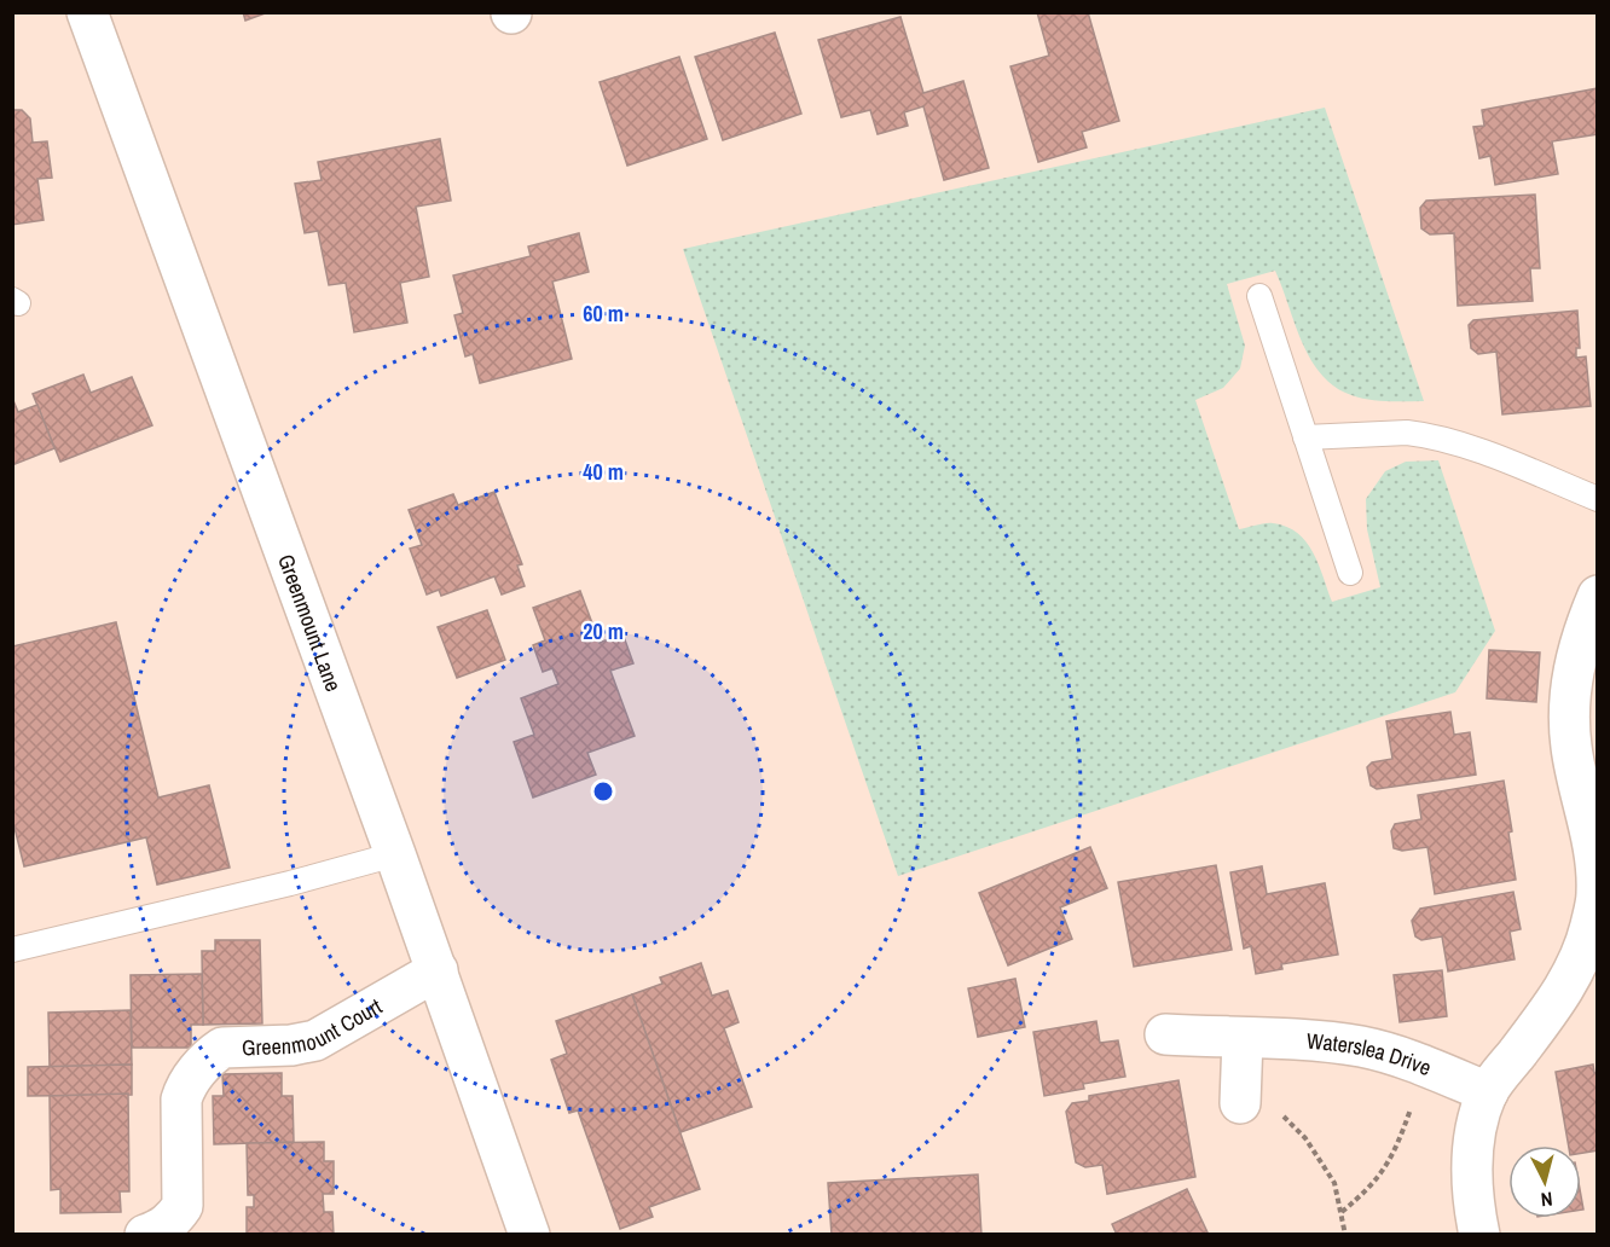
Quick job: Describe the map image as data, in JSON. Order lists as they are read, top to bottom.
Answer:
{
  "streets": {
    "street": ["Greenmount Lane", "Greenmount Court", "Waterslea Drive"]
  },
  "crossings": [
    ["Greenmount Lane", "Greenmount Court"]
  ],
  "north": "bottom",
  "rings": ["60 m", "40 m", "20 m"]
}
